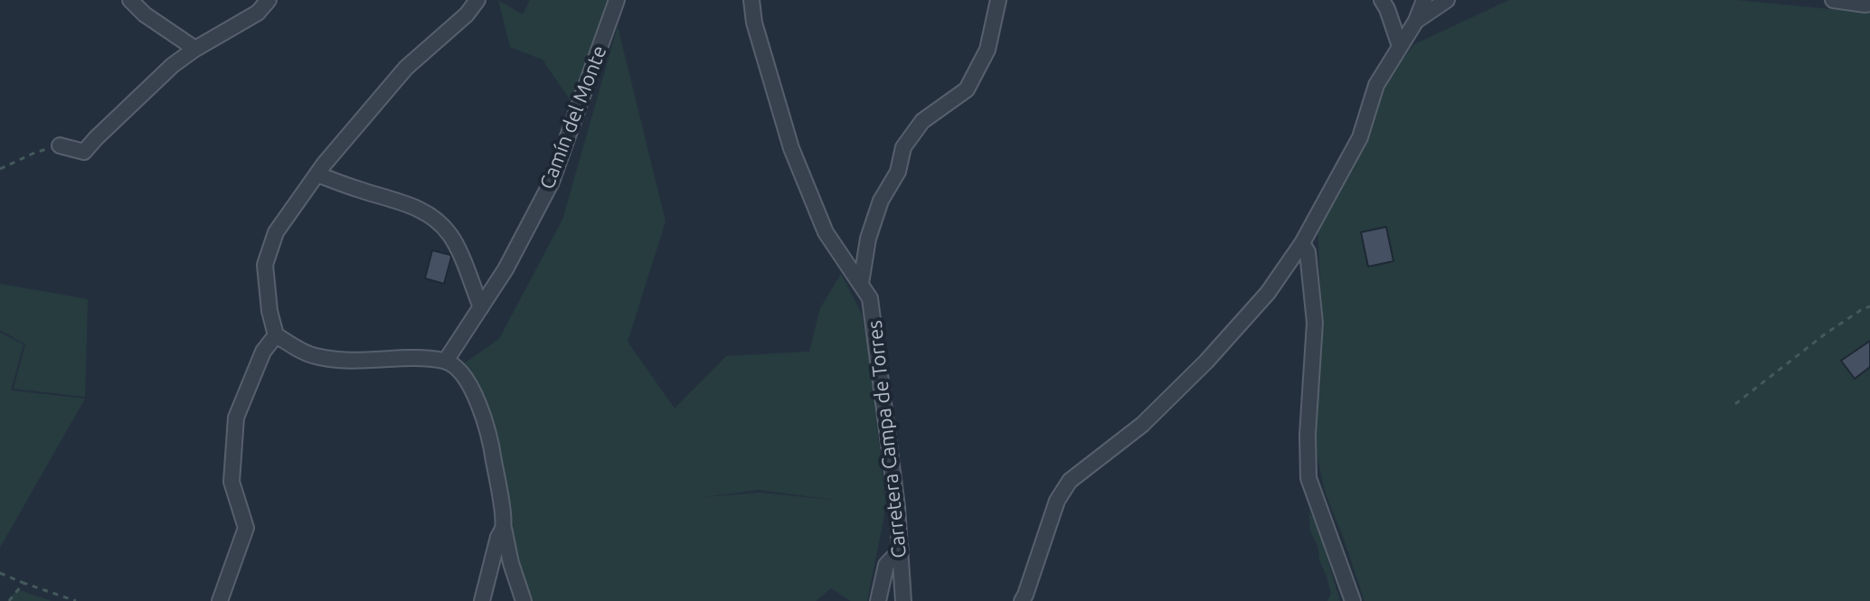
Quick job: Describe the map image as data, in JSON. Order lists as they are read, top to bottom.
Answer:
{
  "streets": {
    "street": ["Camín del Monte", "Carretera Campa de Torres"]
  }
}
